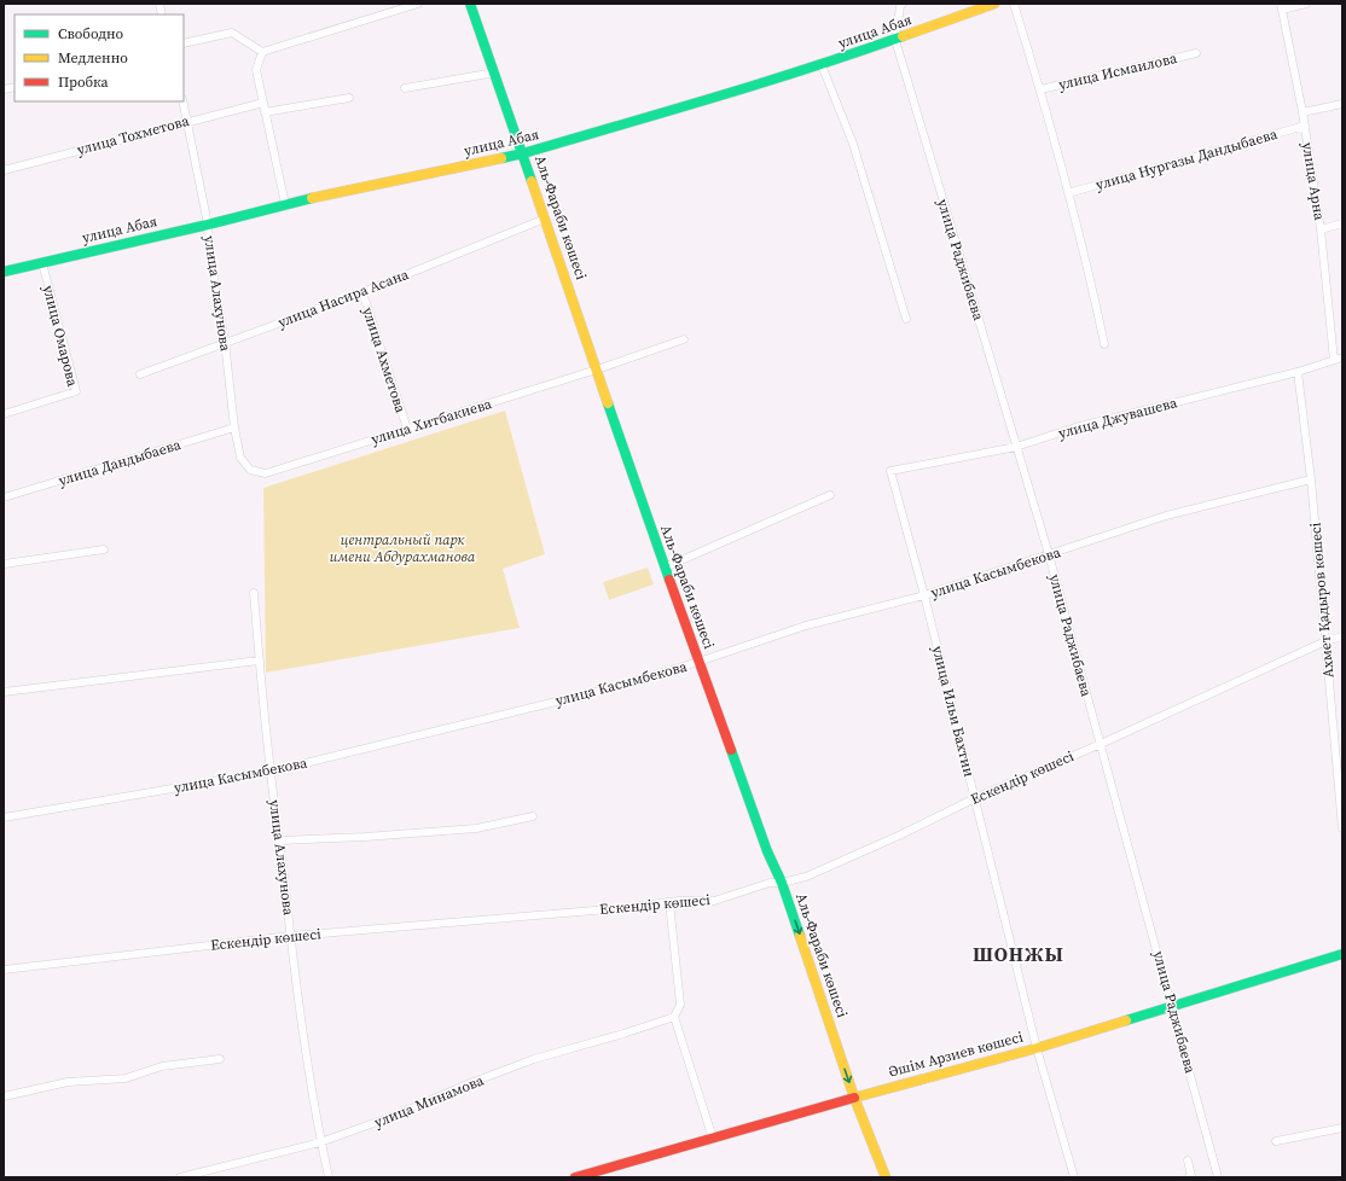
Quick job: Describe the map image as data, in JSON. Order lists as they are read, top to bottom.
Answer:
{
  "streets": {
    "main road": ["улица Абая", "Аль-Фараби көшесі", "Әшім Арзиев көшесі"],
    "street": [
      "улица Исмаилова",
      "улица Тохметова",
      "улица Нургазы Дандыбаева",
      "улица Арна",
      "улица Раджибаева",
      "улица Алахунова",
      "улица Насира Асана",
      "улица Омарова",
      "улица Ахметова",
      "улица Джувашева",
      "улица Хитбакиева",
      "улица Дандыбаева",
      "улица Касымбекова",
      "Ахмет Қадыров көшесі",
      "улица Ильи Бахтии",
      "Ескендір көшесі",
      "улица Минамова"
    ]
  },
  "crossings": [
    ["улица Абая", "Аль-Фараби көшесі"],
    ["улица Абая", "улица Раджибаева"],
    ["улица Абая", "улица Алахунова"],
    ["улица Абая", "улица Омарова"],
    ["улица Тохметова", "улица Алахунова"],
    ["улица Нургазы Дандыбаева", "улица Арна"],
    ["улица Арна", "улица Джувашева"],
    ["Аль-Фараби көшесі", "улица Насира Асана"],
    ["Аль-Фараби көшесі", "улица Хитбакиева"],
    ["Аль-Фараби көшесі", "улица Касымбекова"],
    ["Аль-Фараби көшесі", "Ескендір көшесі"],
    ["Аль-Фараби көшесі", "Әшім Арзиев көшесі"],
    ["улица Раджибаева", "улица Джувашева"],
    ["улица Раджибаева", "улица Касымбекова"],
    ["улица Раджибаева", "Ескендір көшесі"],
    ["улица Раджибаева", "Әшім Арзиев көшесі"],
    ["улица Алахунова", "улица Насира Асана"],
    ["улица Алахунова", "улица Хитбакиева"],
    ["улица Алахунова", "улица Дандыбаева"],
    ["улица Алахунова", "улица Касымбекова"],
    ["улица Алахунова", "Ескендір көшесі"],
    ["улица Алахунова", "улица Минамова"],
    ["улица Насира Асана", "улица Ахметова"],
    ["улица Ахметова", "улица Хитбакиева"],
    ["улица Джувашева", "Ахмет Қадыров көшесі"],
    ["улица Джувашева", "улица Ильи Бахтии"],
    ["улица Касымбекова", "Ахмет Қадыров көшесі"],
    ["улица Касымбекова", "улица Ильи Бахтии"],
    ["Ахмет Қадыров көшесі", "Ескендір көшесі"],
    ["улица Ильи Бахтии", "Ескендір көшесі"],
    ["улица Ильи Бахтии", "Әшім Арзиев көшесі"]
  ],
  "districts": ["ШОНЖЫ"],
  "parks": ["центральный парк имени Абдурахманова"],
  "legend": ["Свободно", "Медленно", "Пробка"]
}
